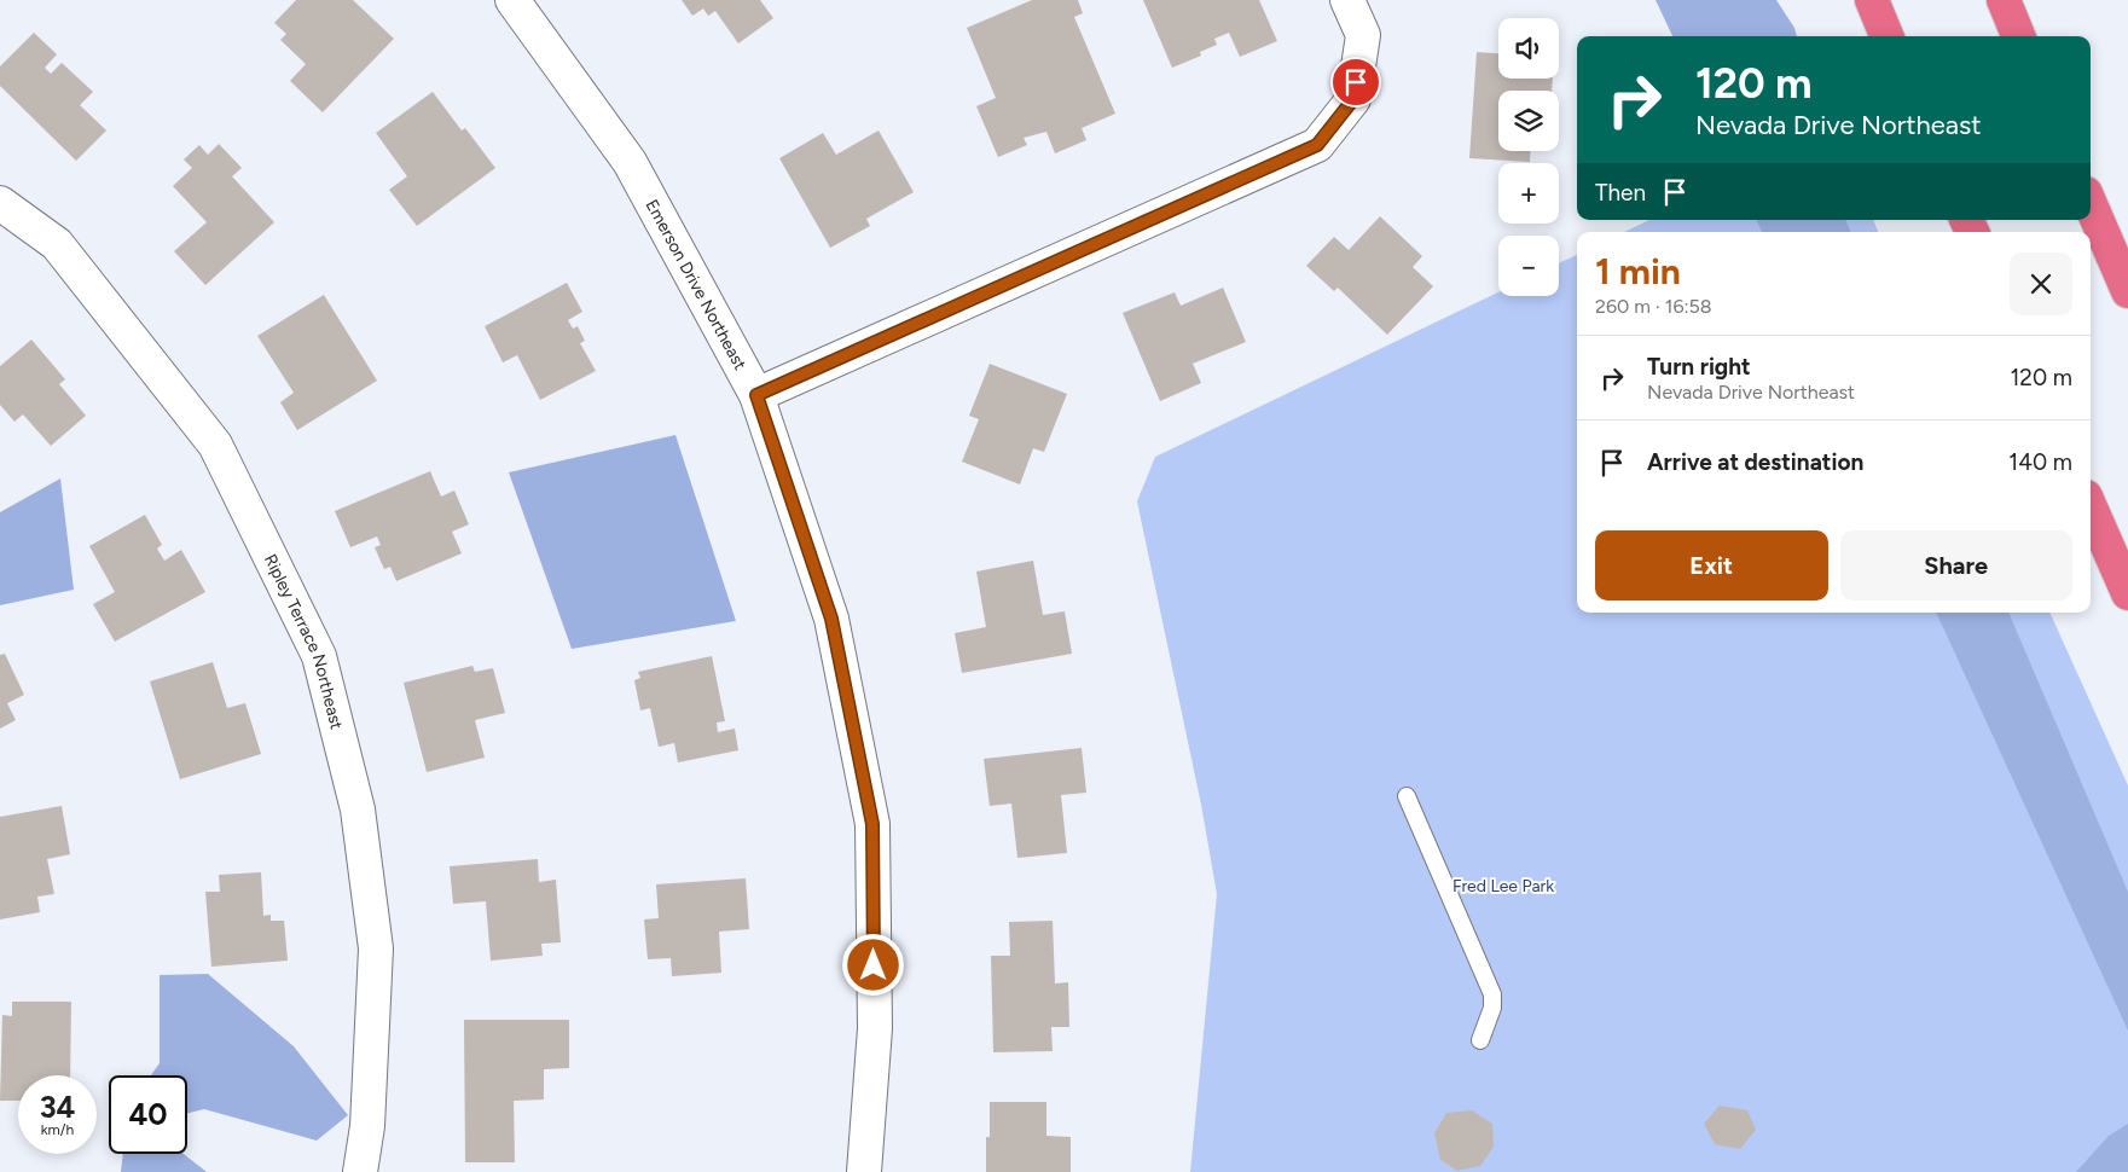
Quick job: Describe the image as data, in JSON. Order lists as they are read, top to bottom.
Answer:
{
  "streets": {
    "street": ["Emerson Drive Northeast", "Ripley Terrace Northeast"]
  },
  "parks": ["Fred Lee Park"],
  "page": {
    "map_buttons": ["+", "−"],
    "turn": ["120 m", "Nevada Drive Northeast"],
    "then": "Then",
    "heading": ["1 min", "260 m · 16:58"],
    "list": [
      {
        "name": "Turn right",
        "note": "Nevada Drive Northeast",
        "value": "120 m"
      },
      {
        "name": "Arrive at destination",
        "value": "140 m"
      }
    ],
    "buttons": ["Exit", "Share"],
    "speed": "34 km/h",
    "limit": "40"
  }
}
